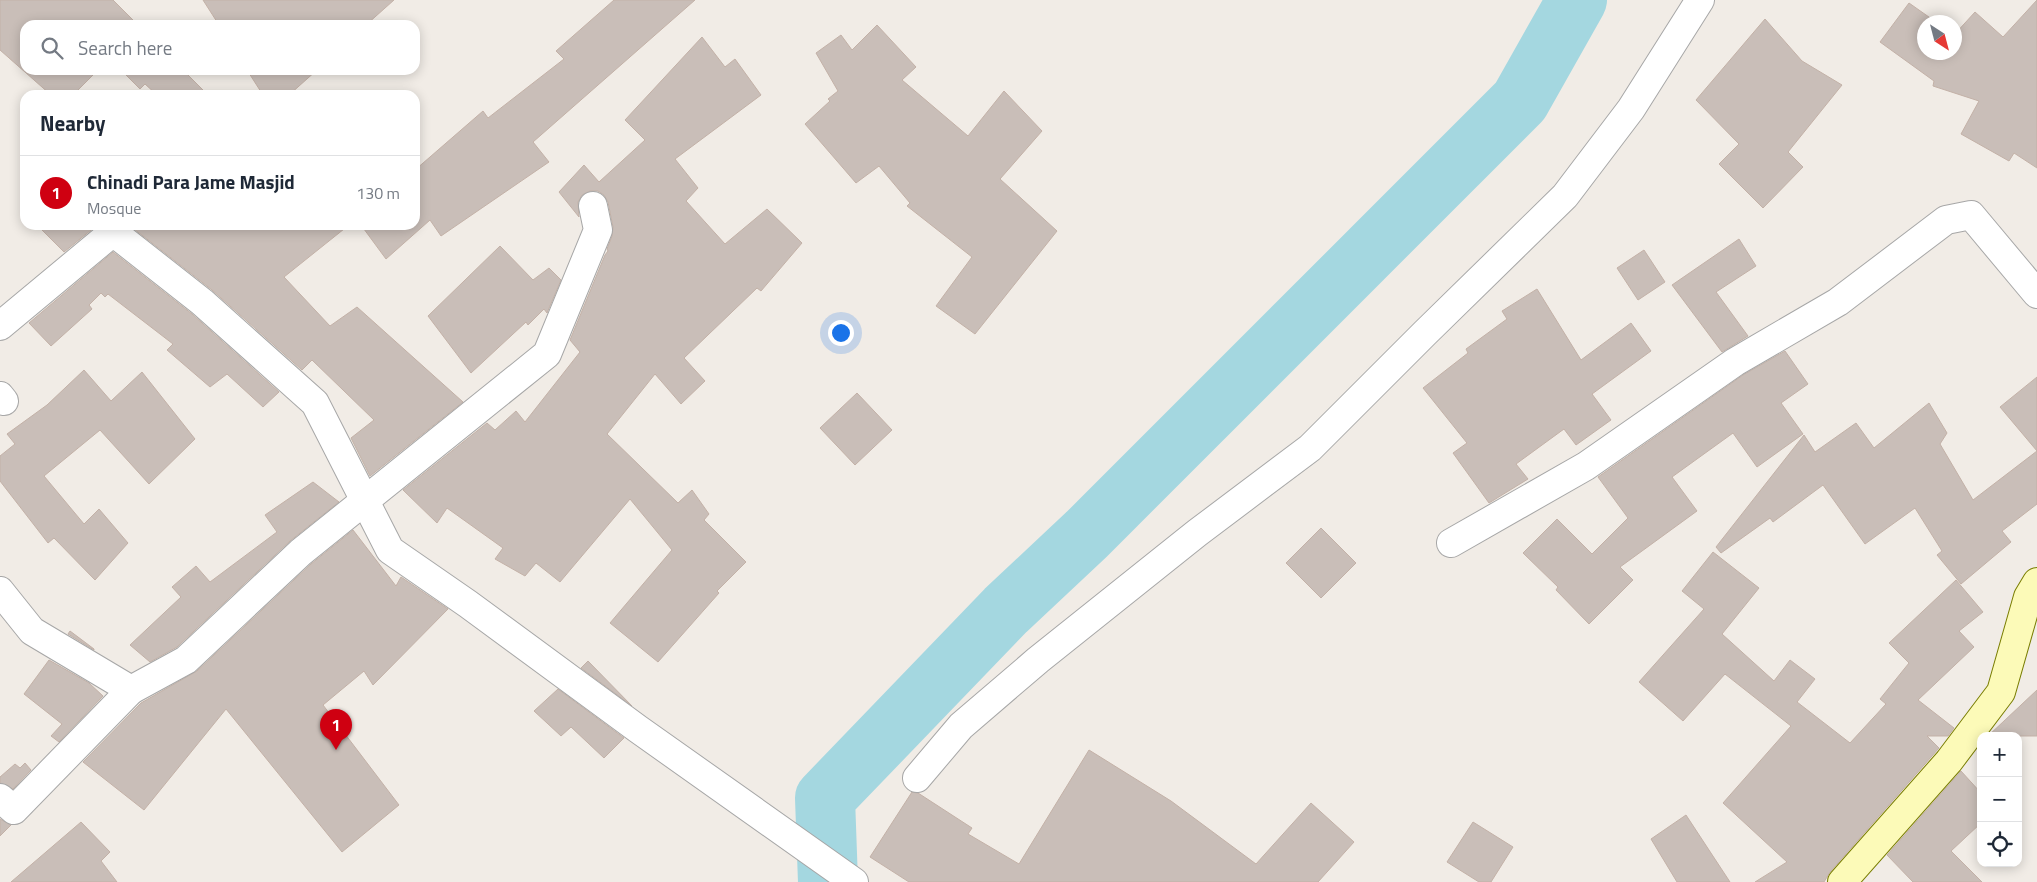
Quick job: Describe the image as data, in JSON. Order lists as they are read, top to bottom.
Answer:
{
  "north": "bottom right",
  "page": {
    "search": "Search here",
    "heading": "Nearby",
    "list": [
      {
        "mark": "1",
        "name": "Chinadi Para Jame Masjid",
        "note": "Mosque",
        "value": "130 m"
      }
    ],
    "pins": "1",
    "map_buttons": ["+", "−"]
  }
}
